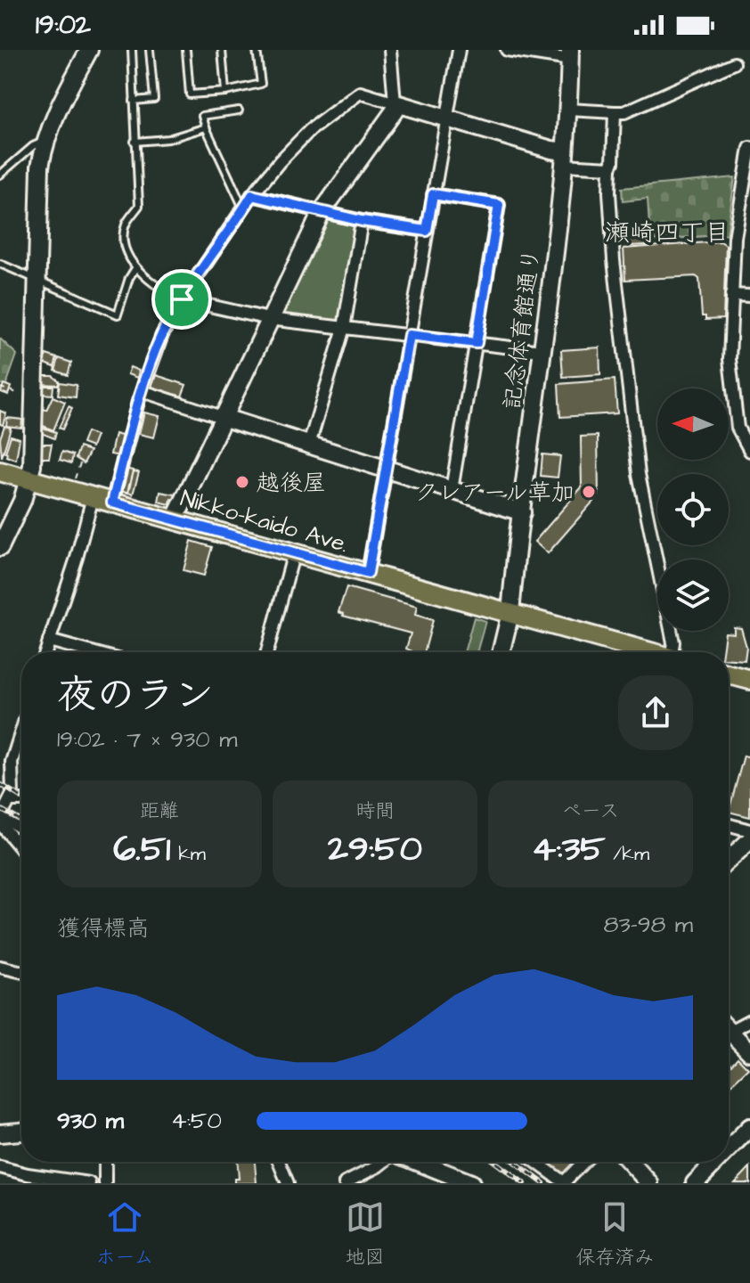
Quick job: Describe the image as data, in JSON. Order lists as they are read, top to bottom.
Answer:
{
  "streets": {
    "main road": ["Nikko-kaido Ave."],
    "street": ["記念体育館通り"]
  },
  "crossings": [
    ["記念体育館通り", "Nikko-kaido Ave."]
  ],
  "districts": ["瀬崎四丁目"],
  "places": ["越後屋", "クレアール草加"],
  "north": "left",
  "page": {
    "status": "19:02",
    "heading": ["夜のラン", "19:02 · 7 × 930 m"],
    "stats": [
      ["距離", "6.51 km"],
      ["時間", "29:50"],
      ["ペース", "4:35 /km"]
    ],
    "chart": ["獲得標高", "83–98 m"],
    "list": [
      {
        "name": "930 m",
        "note": "4:50"
      }
    ],
    "tabs": ["ホーム", "地図", "保存済み"]
  }
}
